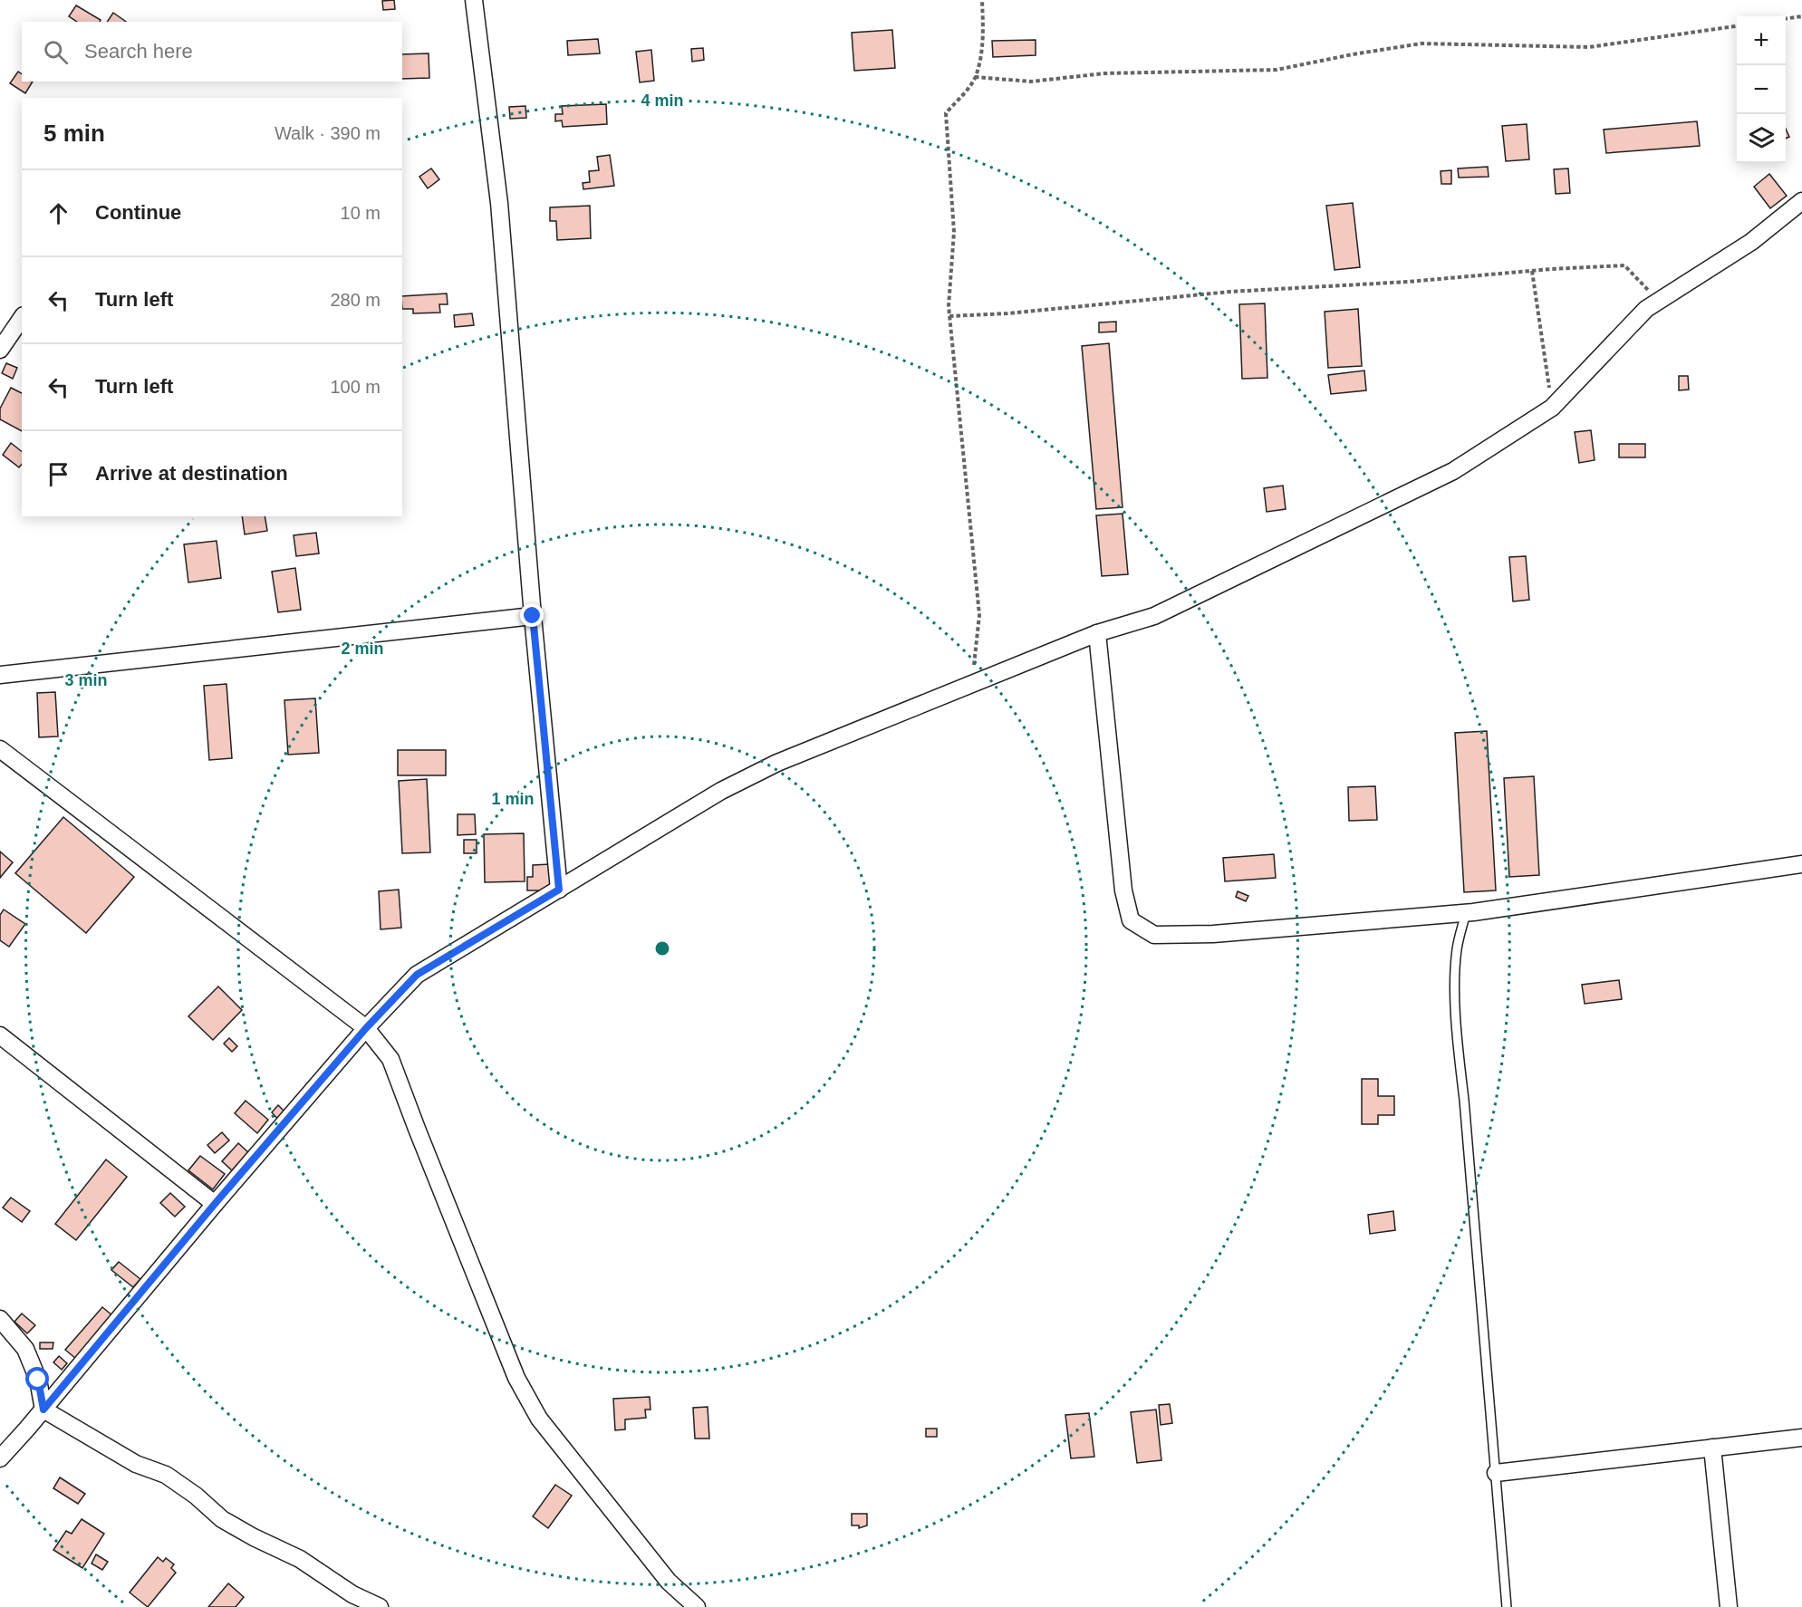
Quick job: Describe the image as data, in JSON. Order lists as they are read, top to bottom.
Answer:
{
  "page": {
    "map_buttons": ["+", "−"],
    "search": "Search here",
    "heading": ["5 min", "Walk · 390 m"],
    "list": [
      ["Continue", "10 m"],
      ["Turn left", "280 m"],
      ["Turn left", "100 m"],
      "Arrive at destination"
    ]
  },
  "rings": [
    "4 min",
    "2 min",
    "3 min",
    "1 min"
  ]
}
